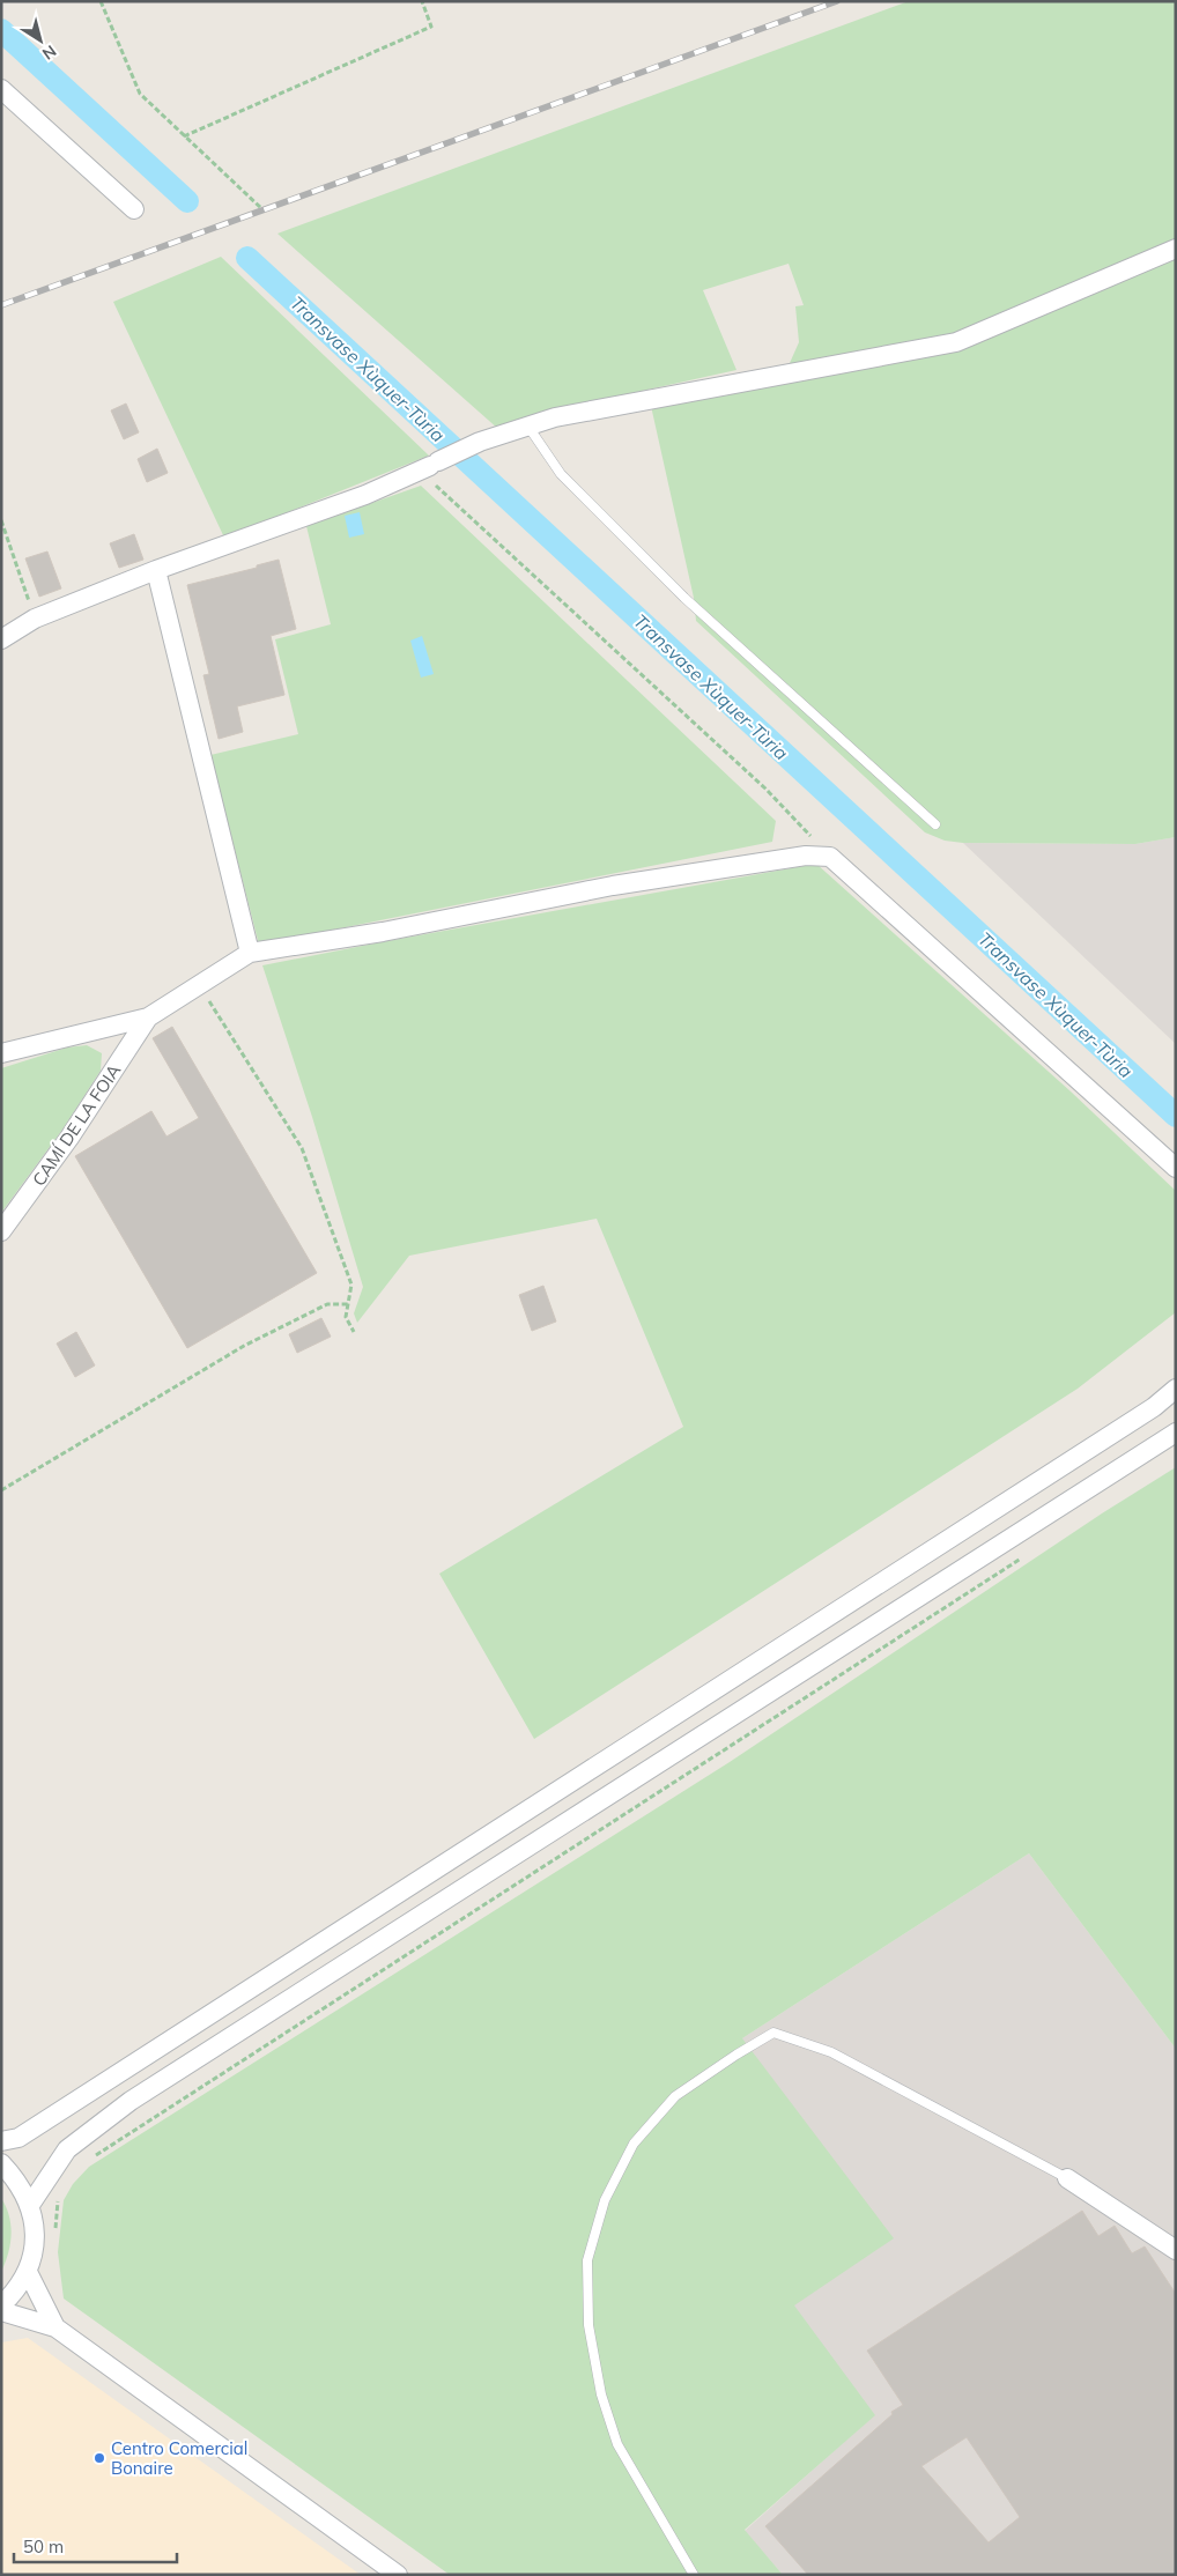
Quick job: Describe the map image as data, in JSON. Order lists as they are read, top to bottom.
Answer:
{
  "streets": {
    "street": ["CAMÍ DE LA FOIA"]
  },
  "water": ["Transvase Xùquer-Tùria"],
  "places": ["Centro Comercial Bonaire"],
  "scale_bar": "50 m",
  "north": "bottom right"
}
